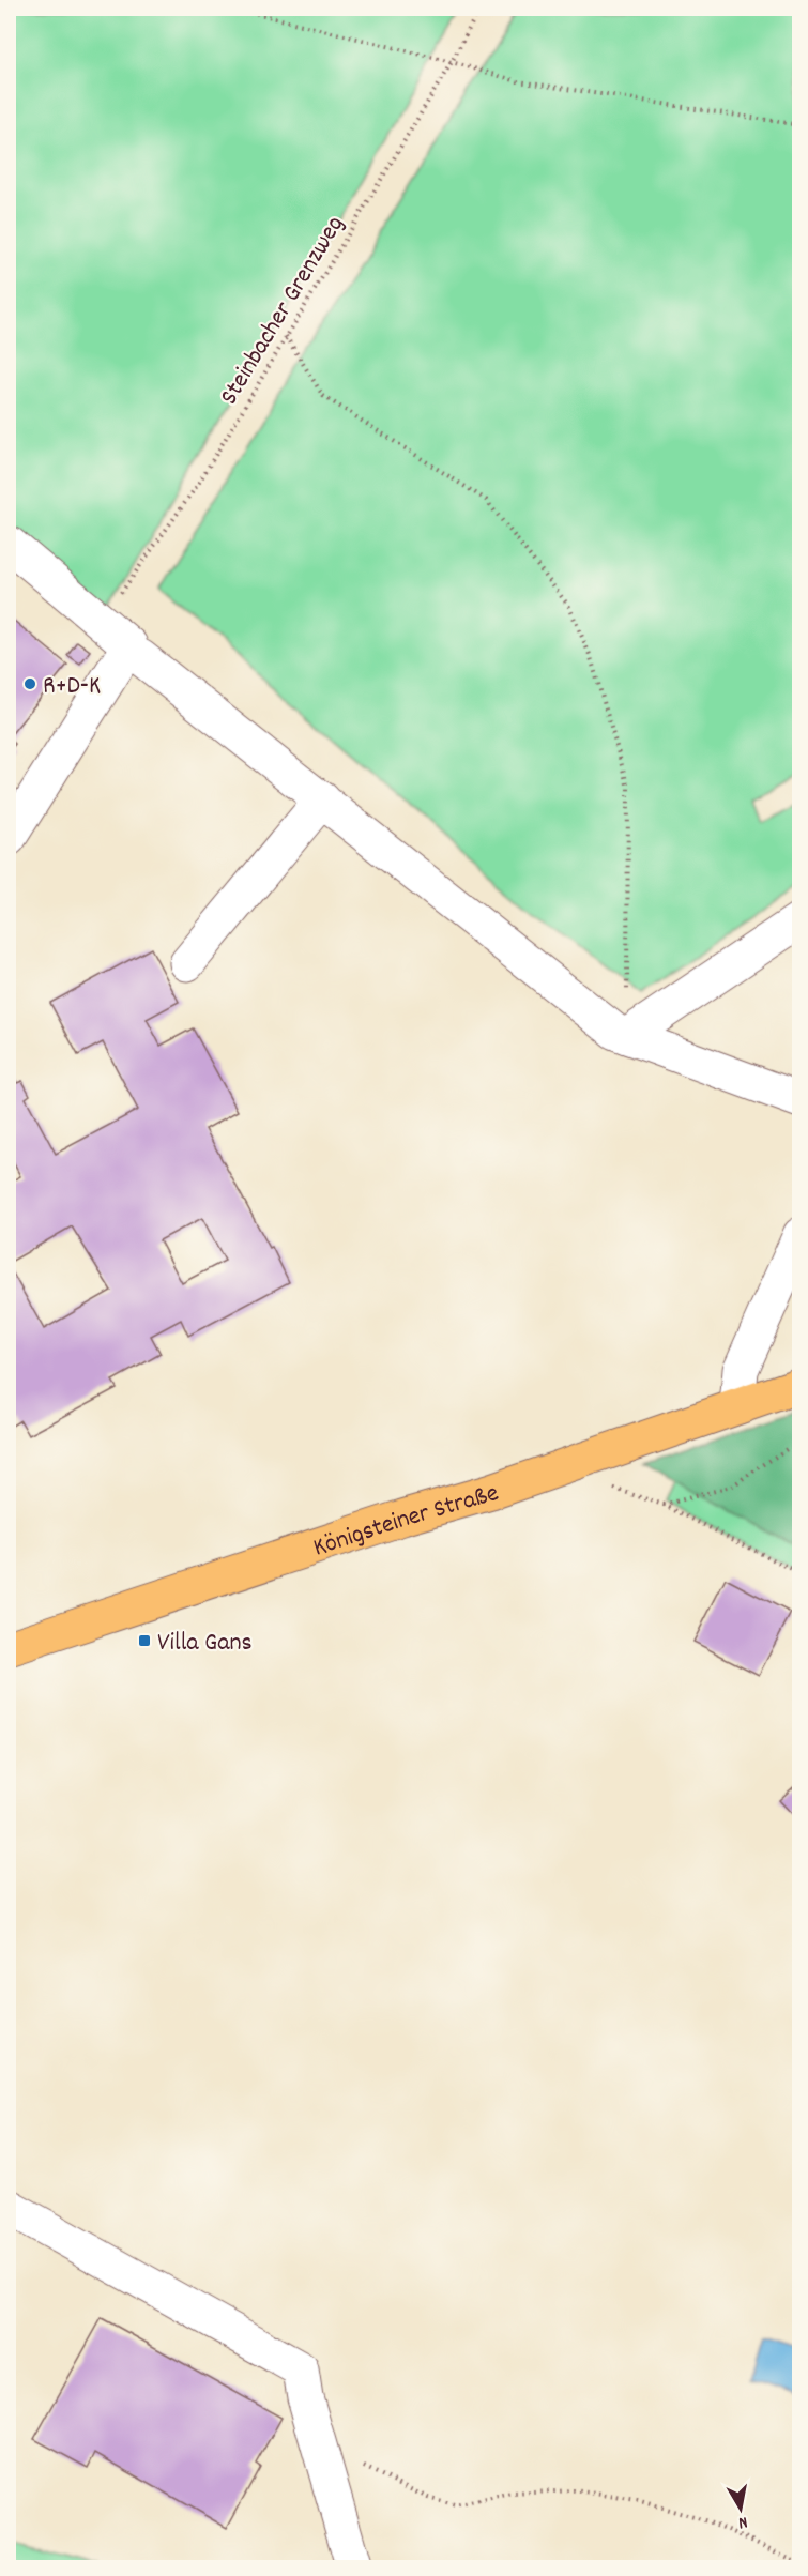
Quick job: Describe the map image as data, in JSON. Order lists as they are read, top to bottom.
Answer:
{
  "streets": {
    "main road": ["Königsteiner Straße"],
    "path": ["Steinbacher Grenzweg"]
  },
  "places": {
    "other": ["R+D-K"],
    "transit": ["Villa Gans"]
  },
  "north": "bottom"
}
